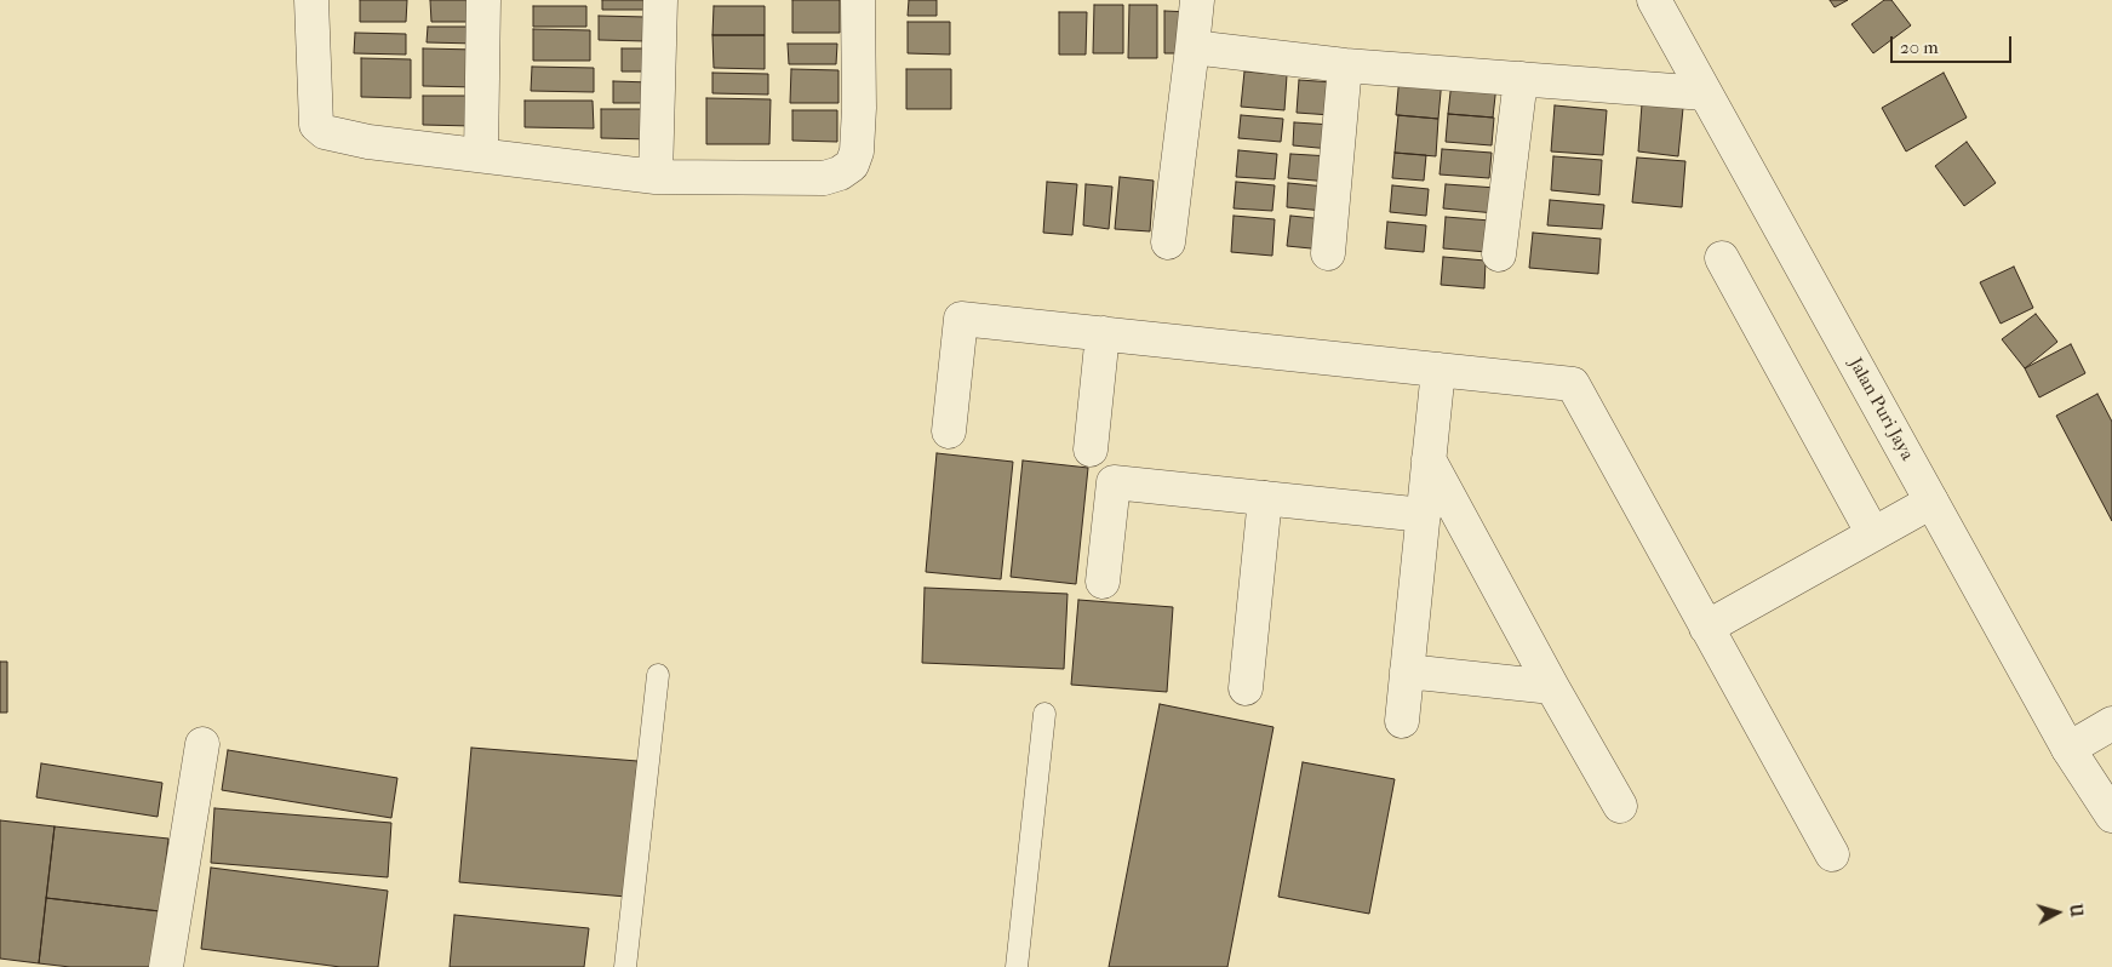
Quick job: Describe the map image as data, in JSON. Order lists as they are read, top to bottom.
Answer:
{
  "streets": {
    "street": ["Jalan Puri Jaya"]
  },
  "scale_bar": "20 m",
  "north": "right"
}
